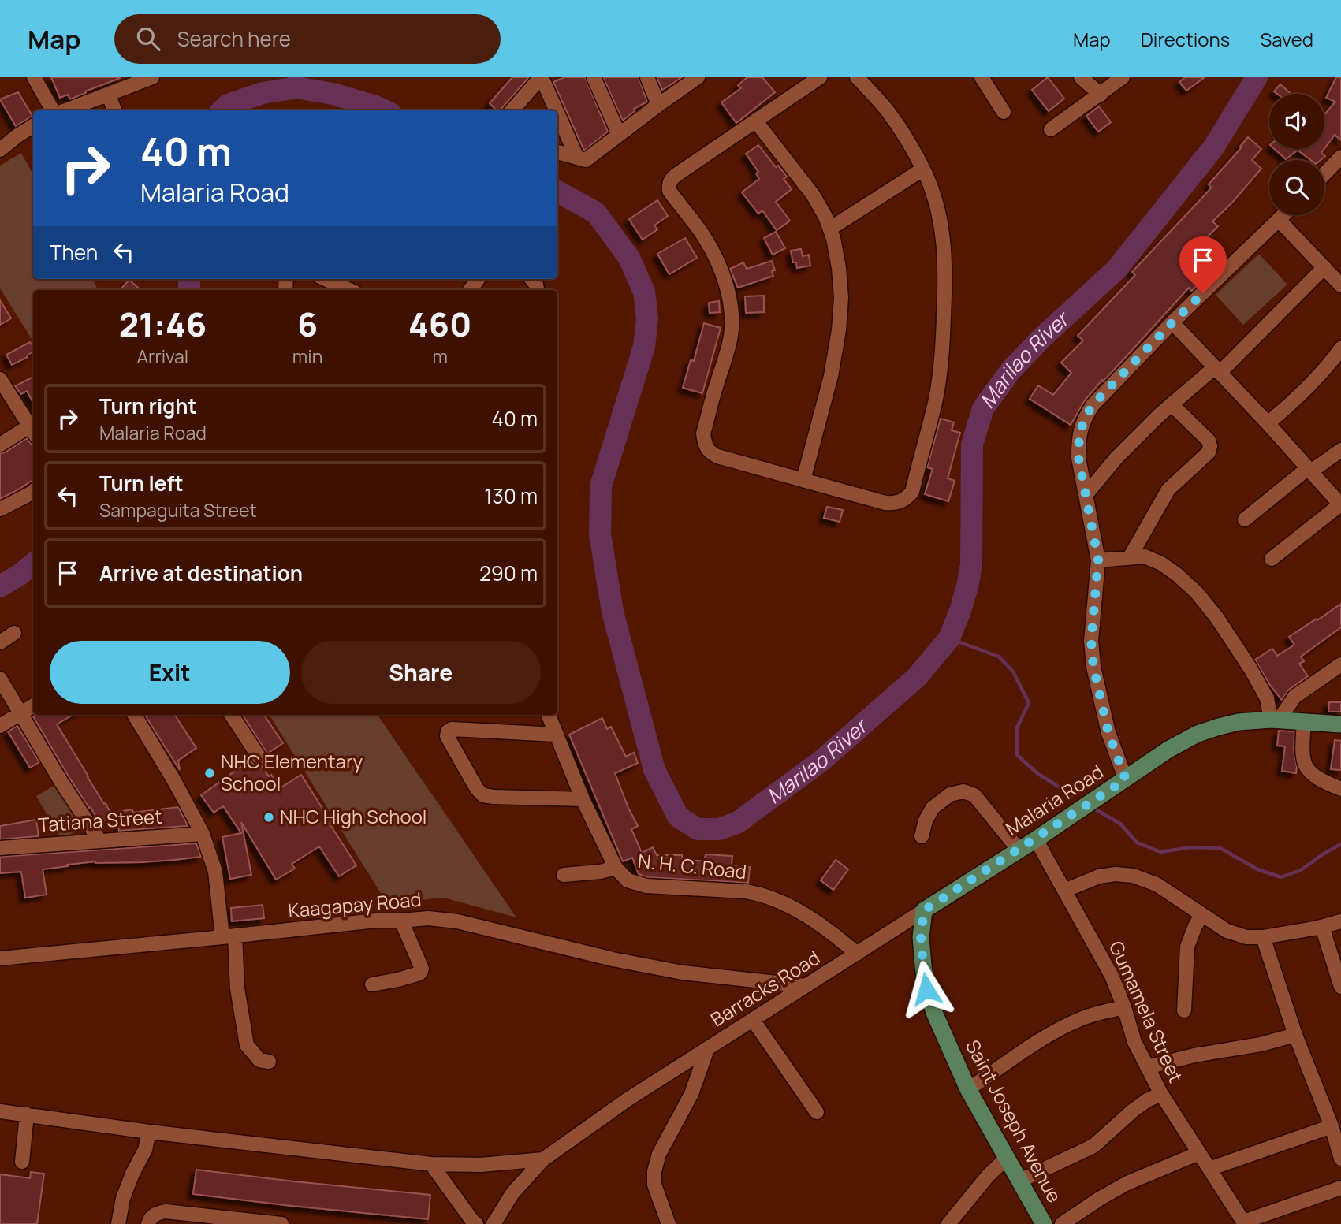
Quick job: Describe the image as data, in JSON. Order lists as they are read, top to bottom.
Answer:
{
  "streets": {
    "main road": ["Malaria Road", "Saint Joseph Avenue"],
    "street": [
      "Tatiana Street",
      "N. H. C. Road",
      "Kaagapay Road",
      "Barracks Road",
      "Gumamela Street"
    ]
  },
  "crossings": [
    ["Malaria Road", "Barracks Road"],
    ["Malaria Road", "Gumamela Street"],
    ["Malaria Road", "Saint Joseph Avenue"],
    ["N. H. C. Road", "Barracks Road"],
    ["Kaagapay Road", "Barracks Road"],
    ["Barracks Road", "Saint Joseph Avenue"]
  ],
  "water": ["Marilao River"],
  "places": ["NHC Elementary School", "NHC High School"],
  "page": {
    "header": "Map",
    "search": "Search here",
    "nav": ["Map", "Directions", "Saved"],
    "turn": ["40 m", "Malaria Road"],
    "then": "Then",
    "eta": [
      "21:46",
      "Arrival",
      "6",
      "min",
      "460",
      "m"
    ],
    "list": [
      {
        "name": "Turn right",
        "note": "Malaria Road",
        "value": "40 m"
      },
      {
        "name": "Turn left",
        "note": "Sampaguita Street",
        "value": "130 m"
      },
      {
        "name": "Arrive at destination",
        "value": "290 m"
      }
    ],
    "buttons": ["Exit", "Share"]
  }
}
